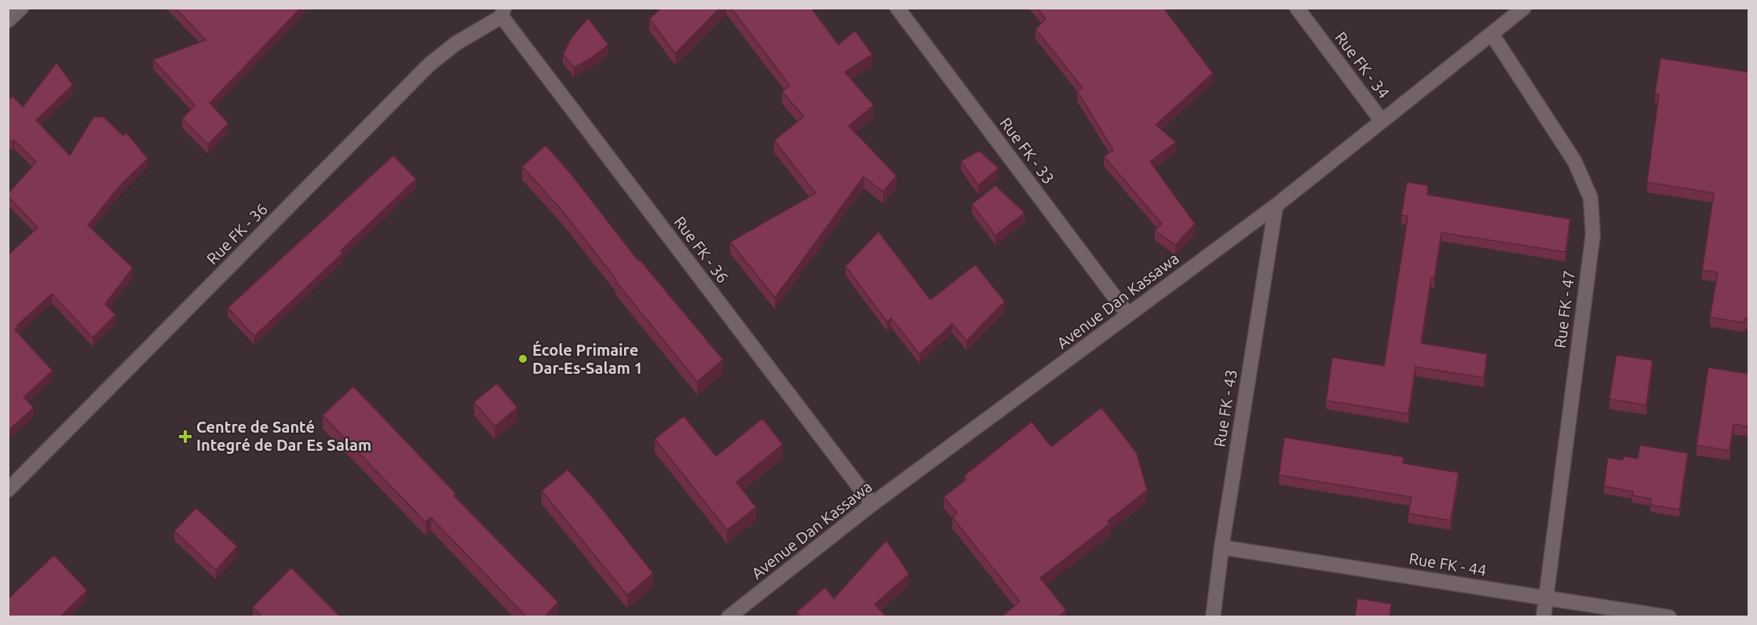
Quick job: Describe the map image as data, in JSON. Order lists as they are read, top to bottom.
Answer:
{
  "streets": {
    "street": [
      "Rue FK - 34",
      "Rue FK - 33",
      "Rue FK - 36",
      "Avenue Dan Kassawa",
      "Rue FK - 47",
      "Rue FK - 43",
      "Rue FK - 44"
    ]
  },
  "crossings": [
    ["Rue FK - 34", "Avenue Dan Kassawa"],
    ["Rue FK - 33", "Avenue Dan Kassawa"],
    ["Rue FK - 36", "Avenue Dan Kassawa"],
    ["Avenue Dan Kassawa", "Rue FK - 47"],
    ["Avenue Dan Kassawa", "Rue FK - 43"],
    ["Rue FK - 47", "Rue FK - 44"],
    ["Rue FK - 43", "Rue FK - 44"]
  ],
  "places": {
    "other": ["École Primaire Dar-Es-Salam 1"],
    "health": ["Centre de Santé Integré de Dar Es Salam"]
  }
}
